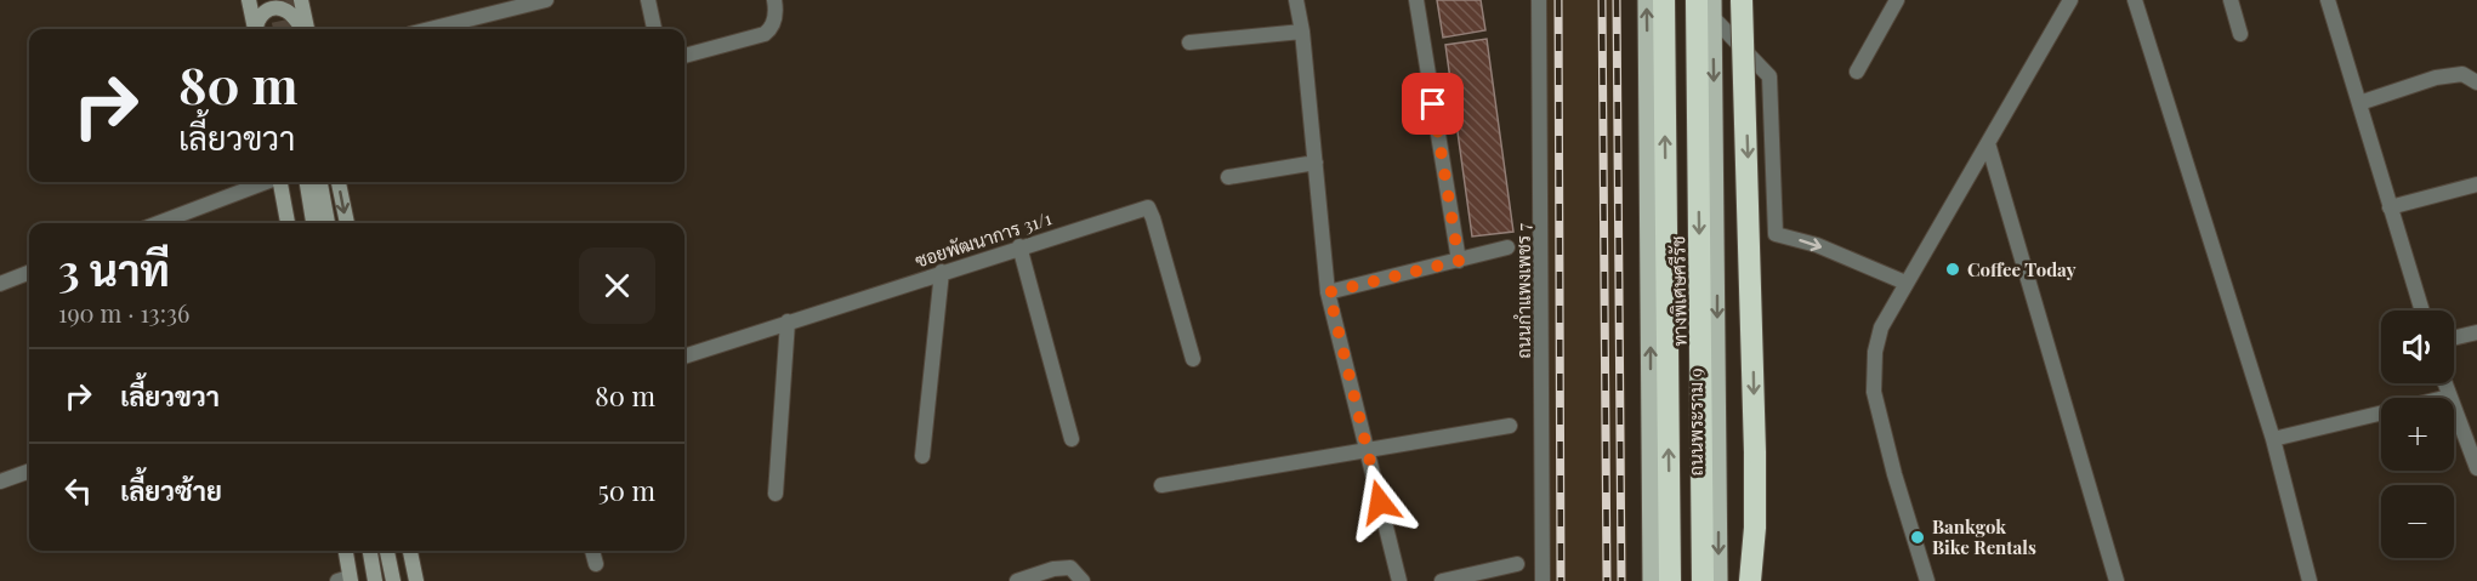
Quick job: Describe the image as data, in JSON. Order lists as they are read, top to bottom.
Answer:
{
  "streets": {
    "highway": ["ทางพิเศษศรีรัช"],
    "main road": ["ถนนพระราม 9"],
    "street": ["ซอยพัฒนาการ 31/1", "ถนนกำแพงเพชร 7"]
  },
  "places": ["Coffee Today", "Bankgok Bike Rentals"],
  "page": {
    "turn": ["80 m", "เลี้ยวขวา"],
    "heading": ["3 นาที", "190 m · 13:36"],
    "map_buttons": ["+", "−"],
    "list": [
      {
        "name": "เลี้ยวขวา",
        "value": "80 m"
      },
      {
        "name": "เลี้ยวซ้าย",
        "value": "50 m"
      }
    ]
  }
}
